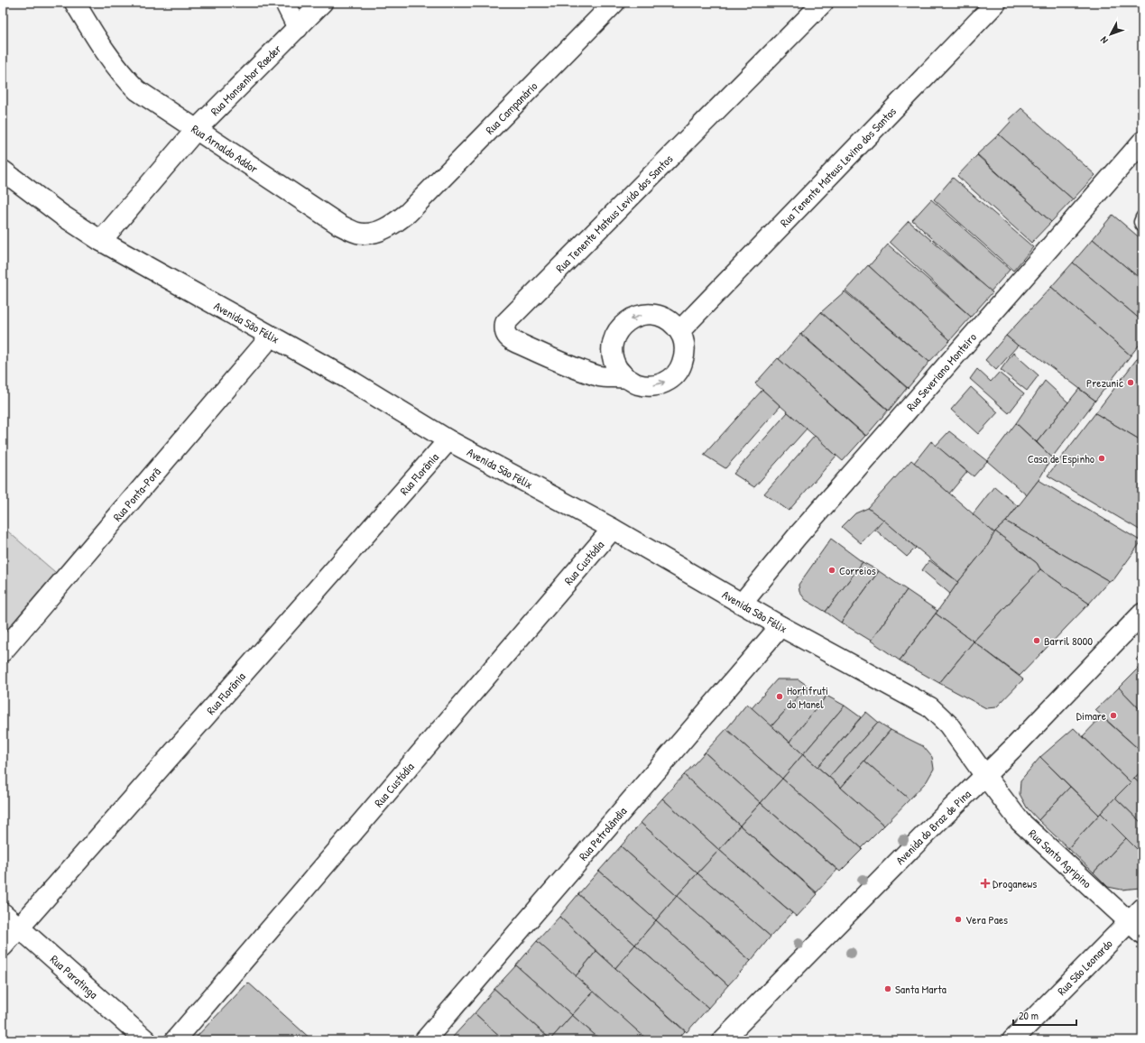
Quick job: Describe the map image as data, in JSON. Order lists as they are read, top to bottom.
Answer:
{
  "streets": {
    "street": [
      "Rua Monsenhor Raeder",
      "Rua Campanário",
      "Rua Arnaldo Addor",
      "Rua Tenente Mateus Levino dos Santos",
      "Rua Tenente Mateus Levido dos Santos",
      "Avenida São Félix",
      "Rua Severiano Monteiro",
      "Rua Florânia",
      "Rua Ponta-Porã",
      "Rua Custódia",
      "Avenida do Braz de Pina",
      "Rua Petrolândia",
      "Rua Santo Agripino",
      "Rua São Leonardo",
      "Rua Paratinga"
    ]
  },
  "crossings": [
    ["Rua Monsenhor Raeder", "Rua Arnaldo Addor"],
    ["Rua Monsenhor Raeder", "Avenida São Félix"],
    ["Rua Campanário", "Rua Arnaldo Addor"],
    ["Rua Tenente Mateus Levino dos Santos", "Rua Tenente Mateus Levido dos Santos"],
    ["Avenida São Félix", "Rua Severiano Monteiro"],
    ["Avenida São Félix", "Rua Florânia"],
    ["Avenida São Félix", "Rua Ponta-Porã"],
    ["Avenida São Félix", "Rua Custódia"],
    ["Avenida São Félix", "Avenida do Braz de Pina"],
    ["Avenida São Félix", "Rua Petrolândia"],
    ["Avenida São Félix", "Rua Santo Agripino"],
    ["Rua Florânia", "Rua Paratinga"],
    ["Avenida do Braz de Pina", "Rua Santo Agripino"],
    ["Rua Santo Agripino", "Rua São Leonardo"]
  ],
  "places": {
    "other": [
      "Prezunic",
      "Casa de Espinho",
      "Correios",
      "Barril 8000",
      "Hortifruti do Manel",
      "Dimare",
      "Vera Paes",
      "Santa Marta"
    ],
    "health": ["Droganews"]
  },
  "scale_bar": "20 m",
  "north": "bottom left"
}
